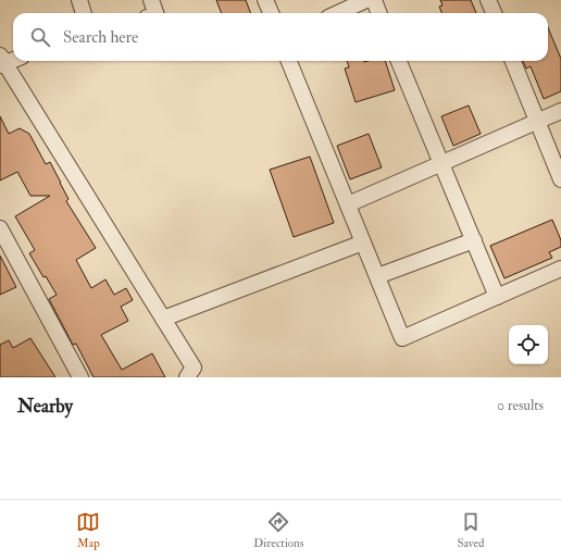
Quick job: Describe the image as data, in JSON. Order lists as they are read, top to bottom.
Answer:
{
  "page": {
    "search": "Search here",
    "heading": ["Nearby", "0 results"],
    "nav": ["Map", "Directions", "Saved"]
  }
}
